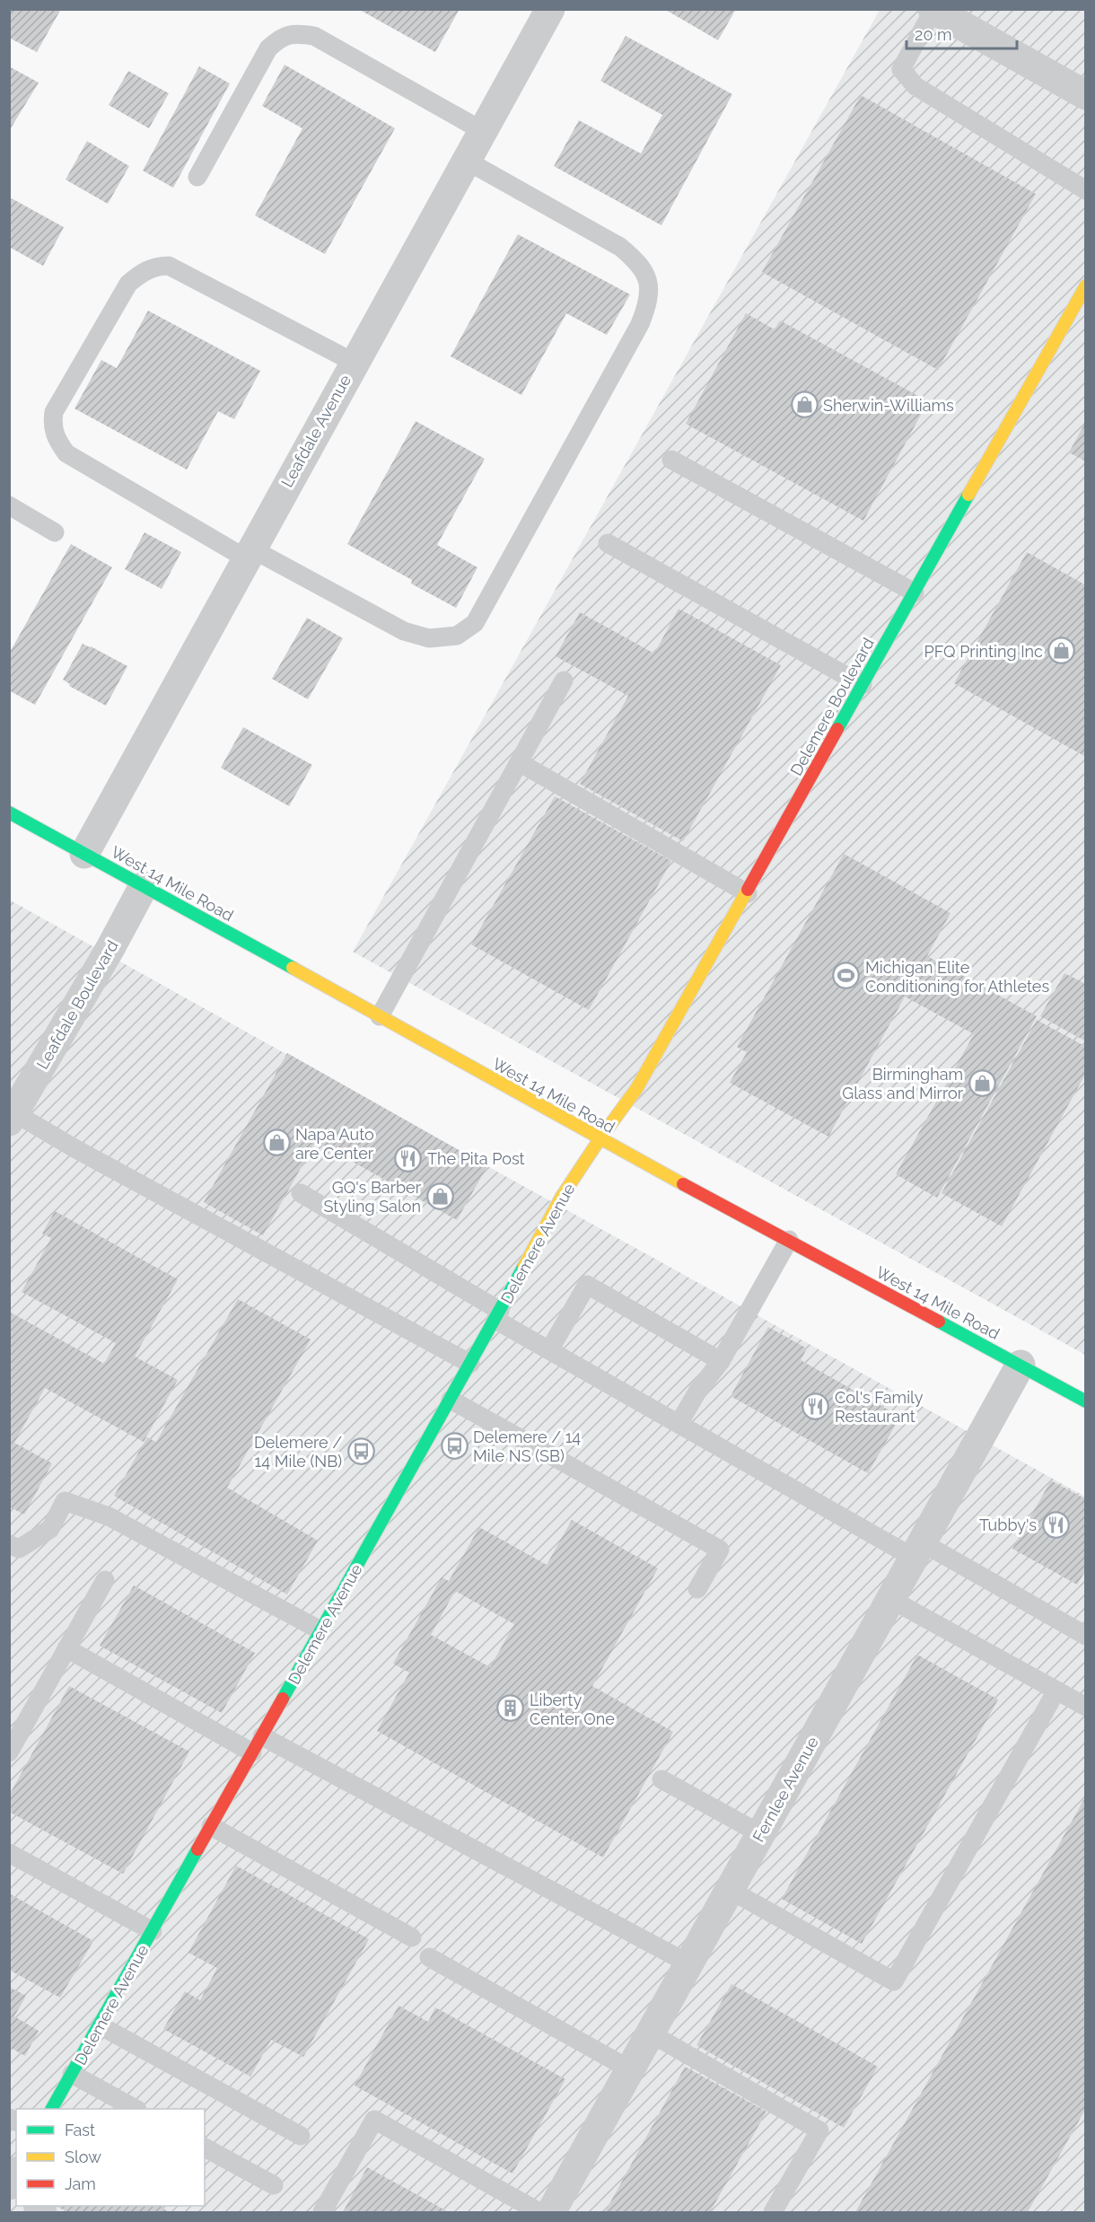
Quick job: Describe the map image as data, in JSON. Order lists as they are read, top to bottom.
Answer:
{
  "streets": {
    "street": [
      "Leafdale Avenue",
      "Delemere Boulevard",
      "West 14 Mile Road",
      "Leafdale Boulevard",
      "Delemere Avenue",
      "Fernlee Avenue"
    ]
  },
  "crossings": [
    ["Leafdale Avenue", "West 14 Mile Road"],
    ["Delemere Boulevard", "West 14 Mile Road"],
    ["Delemere Boulevard", "Delemere Avenue"],
    ["West 14 Mile Road", "Leafdale Boulevard"],
    ["West 14 Mile Road", "Delemere Avenue"],
    ["West 14 Mile Road", "Fernlee Avenue"]
  ],
  "places": {
    "shop": [
      "Sherwin-Williams",
      "PFQ Printing Inc",
      "Birmingham Glass and Mirror",
      "Napa Auto are Center",
      "GQ's Barber Styling Salon"
    ],
    "sports": ["Michigan Elite Conditioning for Athletes"],
    "restaurant": ["The Pita Post", "Col's Family Restaurant", "Tubby's"],
    "bus stop": ["Delemere / 14 Mile NS (SB)", "Delemere / 14 Mile (NB)"],
    "building": ["Liberty Center One"]
  },
  "legend": ["Fast", "Slow", "Jam"],
  "scale_bar": "20 m"
}
